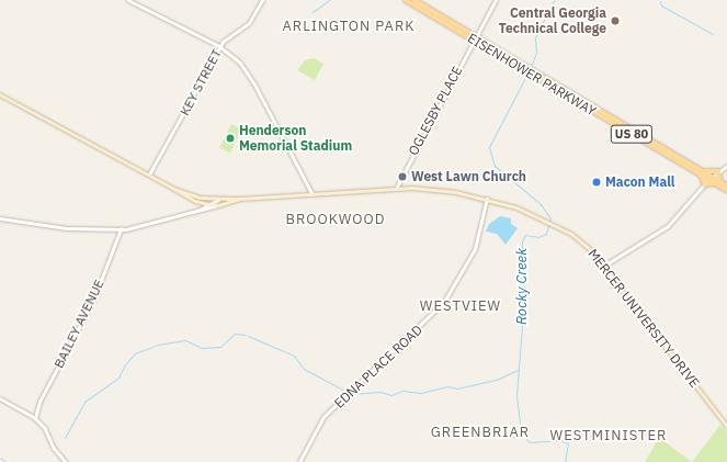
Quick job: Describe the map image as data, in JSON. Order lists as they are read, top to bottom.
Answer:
{
  "streets": {
    "main road": ["EISENHOWER PARKWAY", "US 80", "MERCER UNIVERSITY DRIVE"],
    "street": [
      "KEY STREET",
      "OGLESBY PLACE",
      "BAILEY AVENUE",
      "EDNA PLACE ROAD"
    ]
  },
  "crossings": [
    ["EISENHOWER PARKWAY", "OGLESBY PLACE"],
    ["KEY STREET", "MERCER UNIVERSITY DRIVE"],
    ["OGLESBY PLACE", "MERCER UNIVERSITY DRIVE"],
    ["MERCER UNIVERSITY DRIVE", "EDNA PLACE ROAD"]
  ],
  "districts": [
    "ARLINGTON PARK",
    "BROOKWOOD",
    "WESTVIEW",
    "GREENBRIAR",
    "WESTMINISTER"
  ],
  "water": ["Rocky Creek"],
  "places": [
    "Central Georgia Technical College",
    "Henderson Memorial Stadium",
    "West Lawn Church",
    "Macon Mall"
  ]
}
